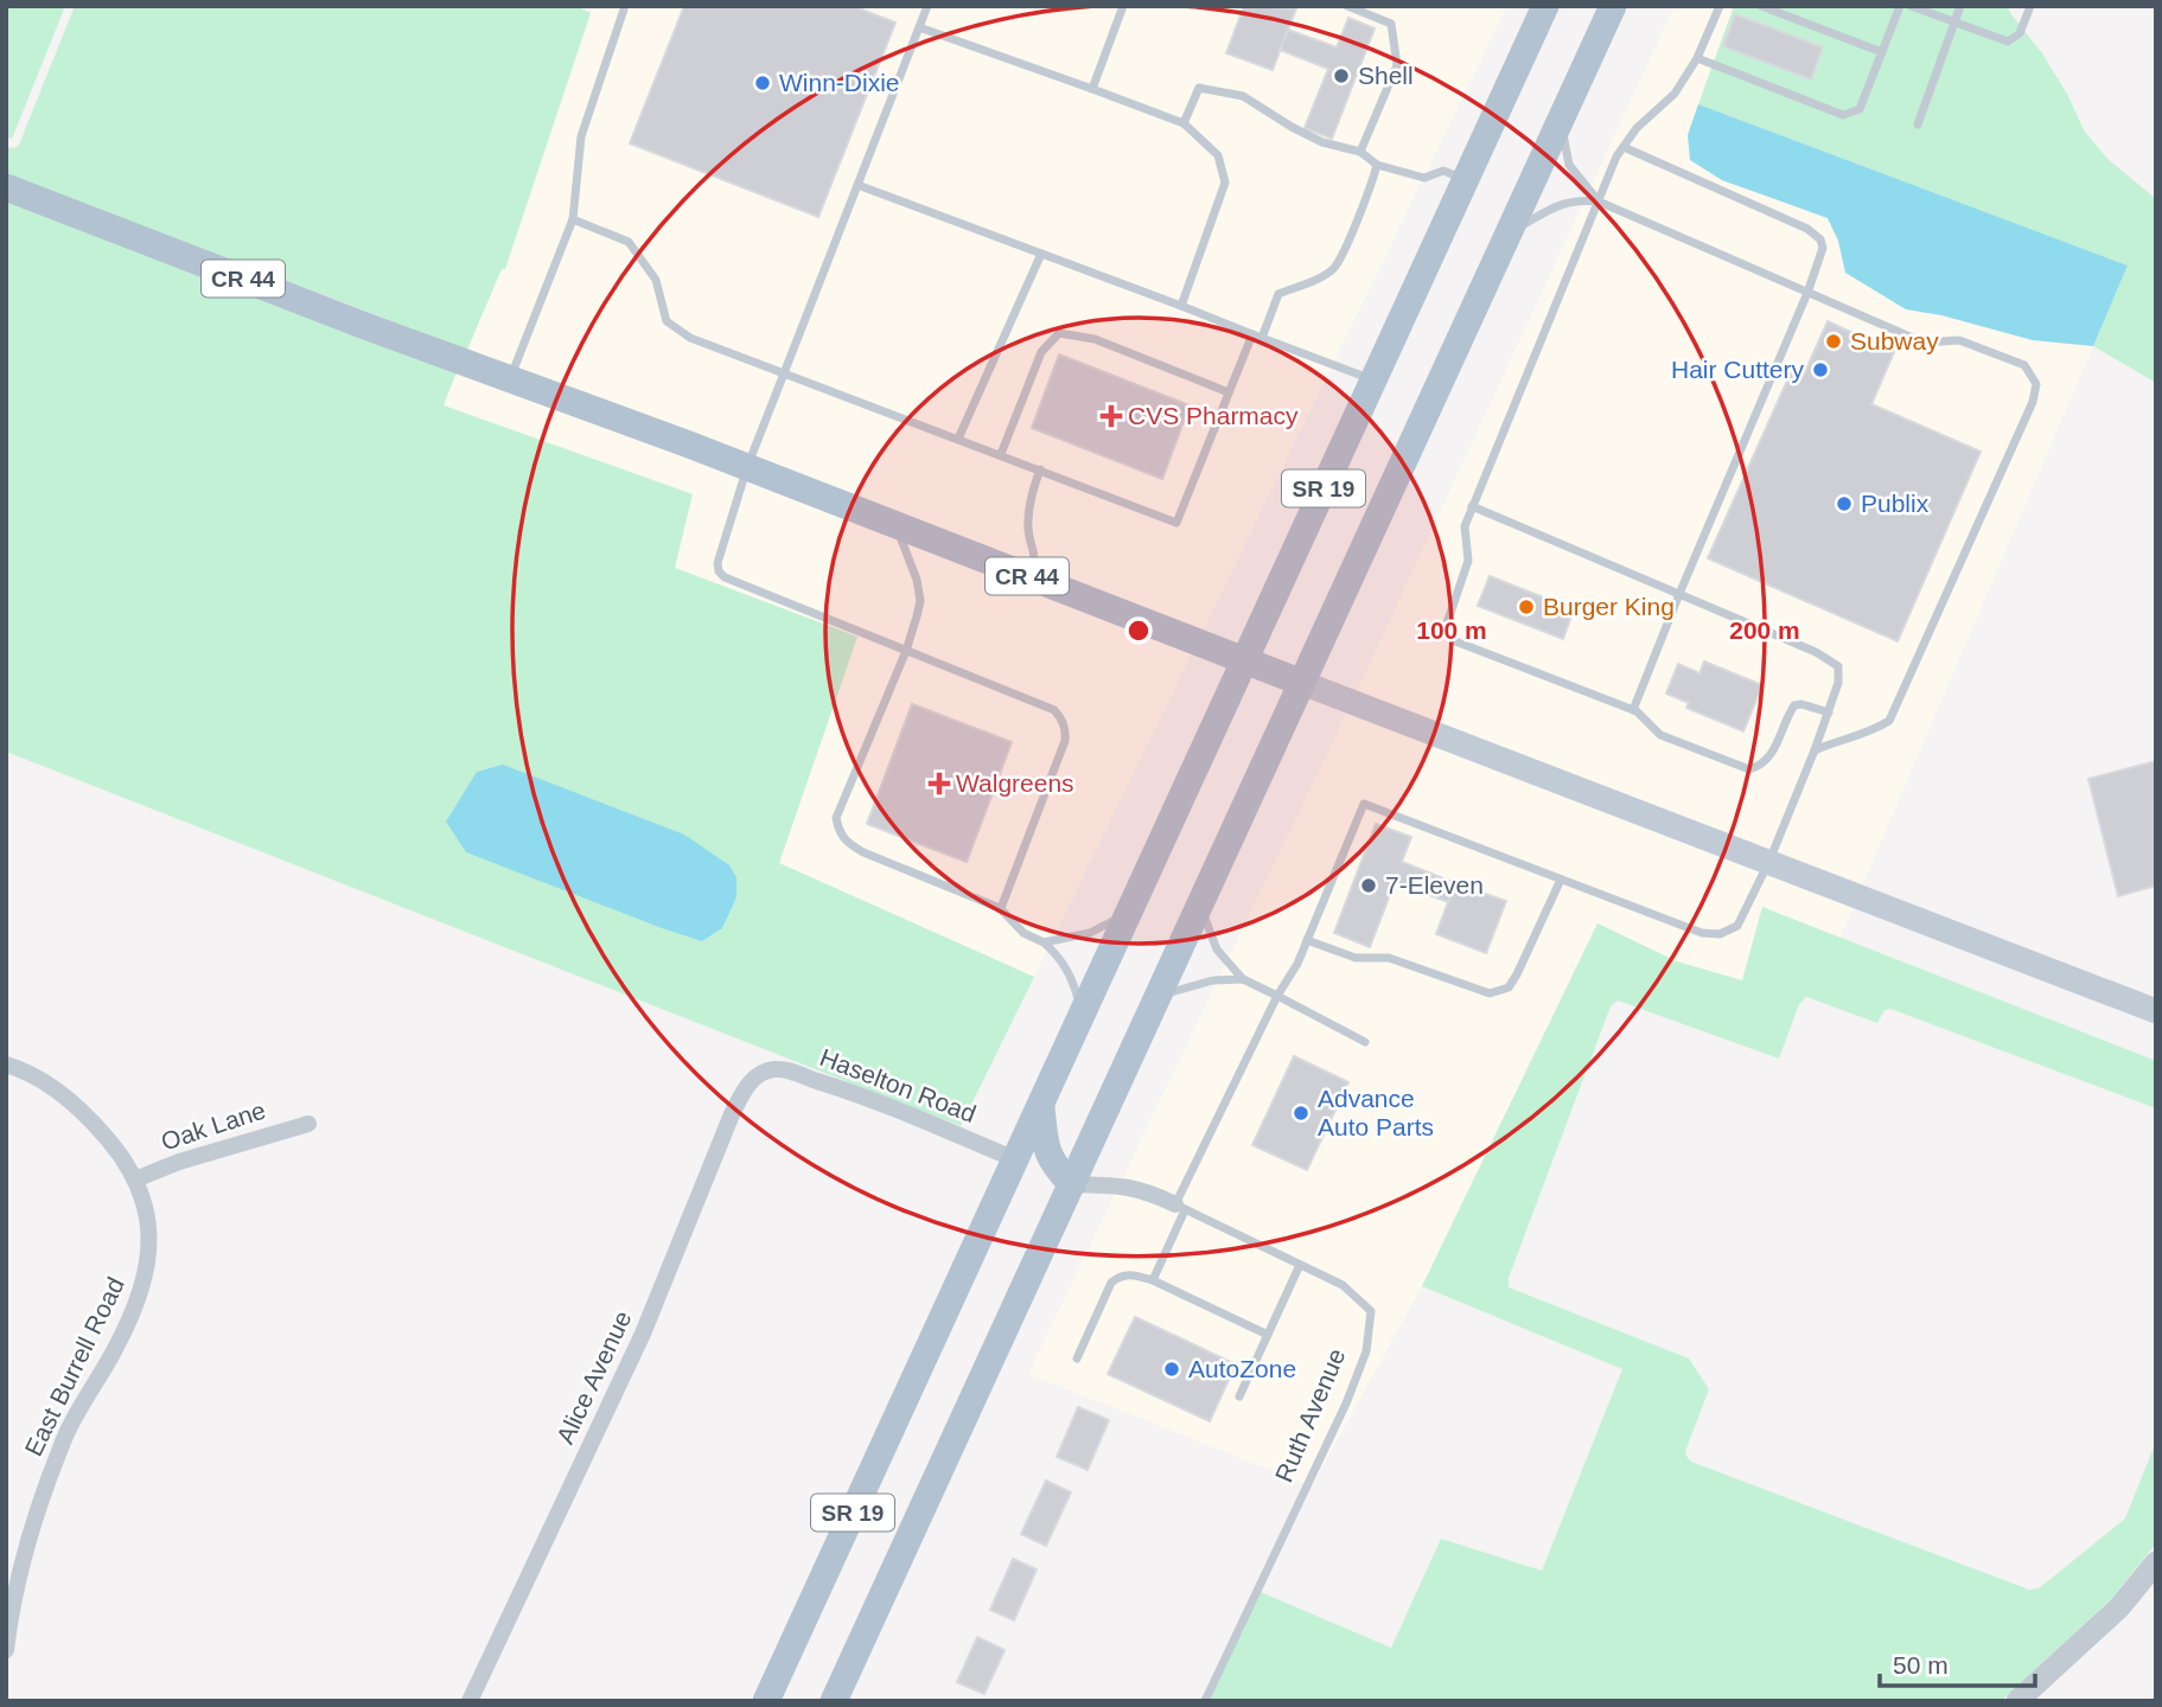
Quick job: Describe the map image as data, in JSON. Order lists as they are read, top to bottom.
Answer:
{
  "streets": {
    "main road": ["CR 44", "SR 19"],
    "street": [
      "Haselton Road",
      "Oak Lane",
      "East Burrell Road",
      "Alice Avenue",
      "Ruth Avenue"
    ]
  },
  "crossings": [
    ["CR 44", "SR 19"],
    ["SR 19", "Haselton Road"],
    ["SR 19", "Ruth Avenue"],
    ["Haselton Road", "Alice Avenue"],
    ["Oak Lane", "East Burrell Road"]
  ],
  "places": {
    "other": [
      "Shell",
      "Winn-Dixie",
      "Subway",
      "Hair Cuttery",
      "Publix",
      "Burger King",
      "7-Eleven",
      "Advance Auto Parts",
      "AutoZone"
    ],
    "health": ["CVS Pharmacy", "Walgreens"]
  },
  "scale_bar": "50 m",
  "rings": ["100 m", "200 m"]
}
